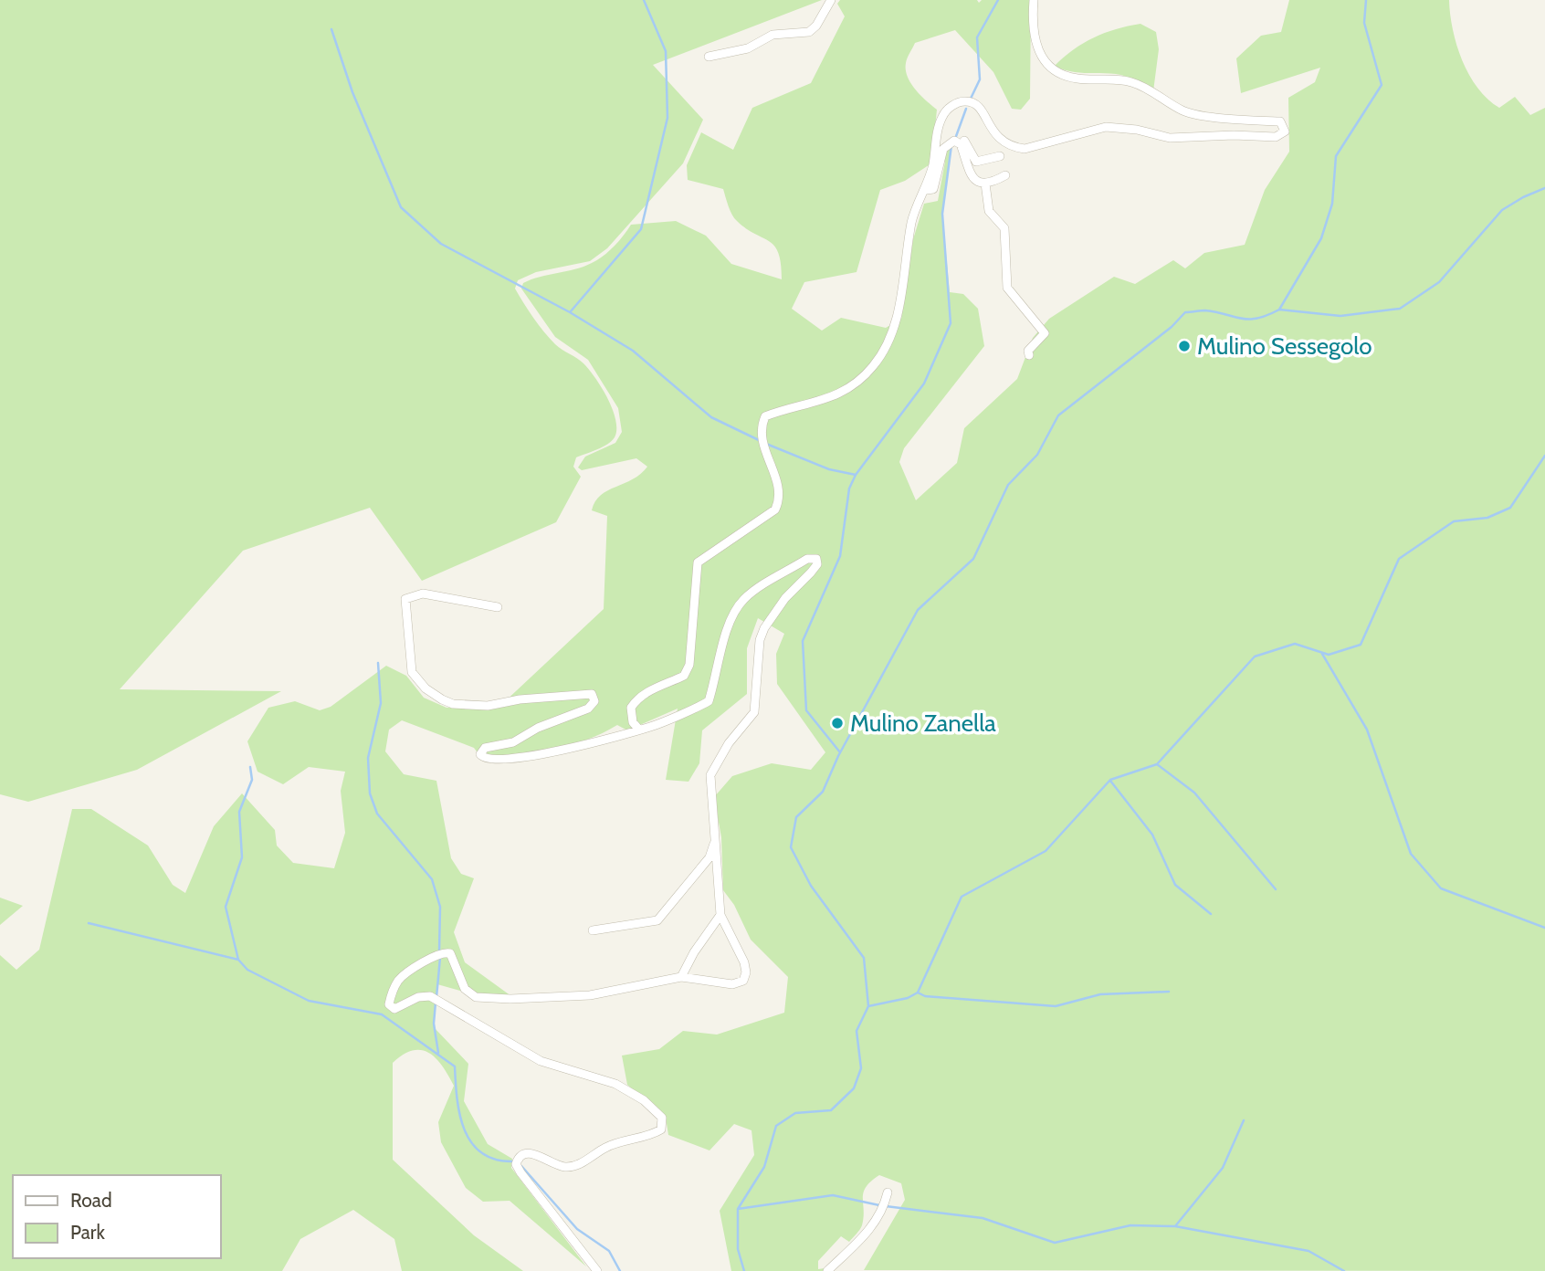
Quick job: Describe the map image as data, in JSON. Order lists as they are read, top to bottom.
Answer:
{
  "places": ["Mulino Sessegolo", "Mulino Zanella"],
  "legend": ["Road", "Park"]
}
